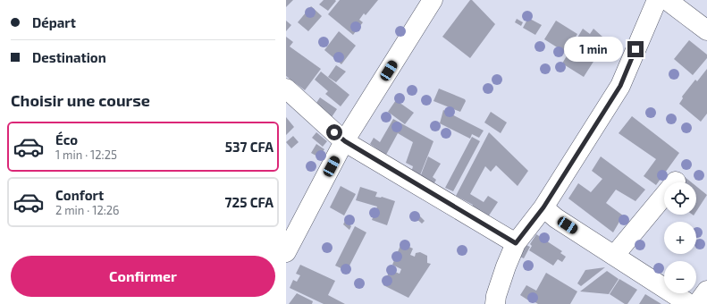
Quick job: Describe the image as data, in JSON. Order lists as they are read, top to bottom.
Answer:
{
  "page": {
    "banner": ["Départ", "Destination"],
    "bubble": "1 min",
    "heading": "Choisir une course",
    "list": [
      {
        "name": "Éco",
        "note": "1 min · 12:25",
        "value": "537 CFA"
      },
      {
        "name": "Confort",
        "note": "2 min · 12:26",
        "value": "725 CFA"
      }
    ],
    "map_buttons": ["+", "−"],
    "buttons": "Confirmer"
  }
}
